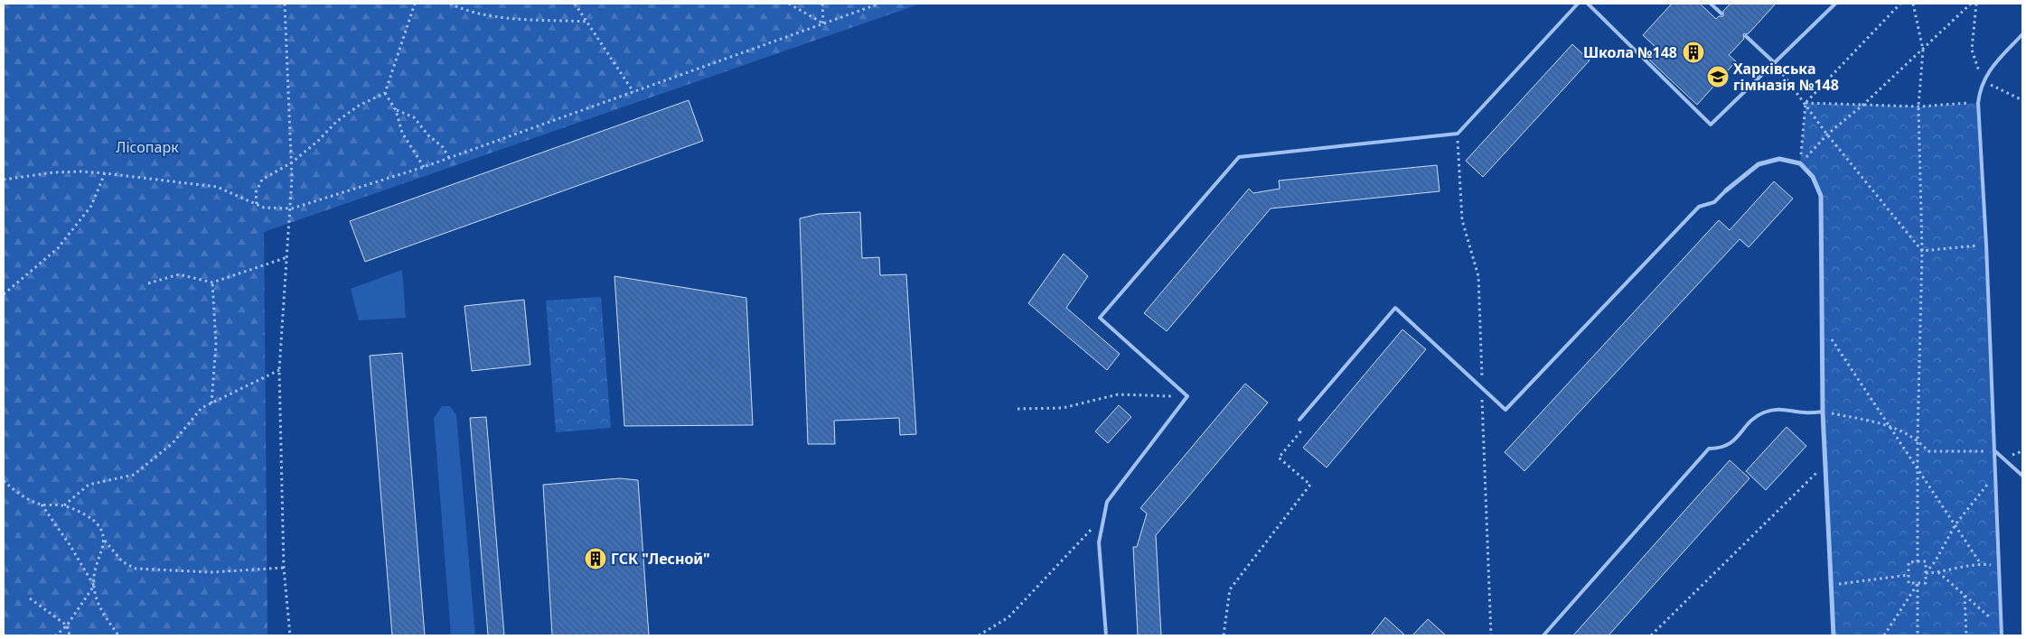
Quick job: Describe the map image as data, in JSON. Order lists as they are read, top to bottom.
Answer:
{
  "parks": ["Лісопарк"],
  "places": {
    "building": ["Школа №148", "ГСК \"Лесной\""],
    "school or university": ["Харківська гімназія №148"]
  }
}
